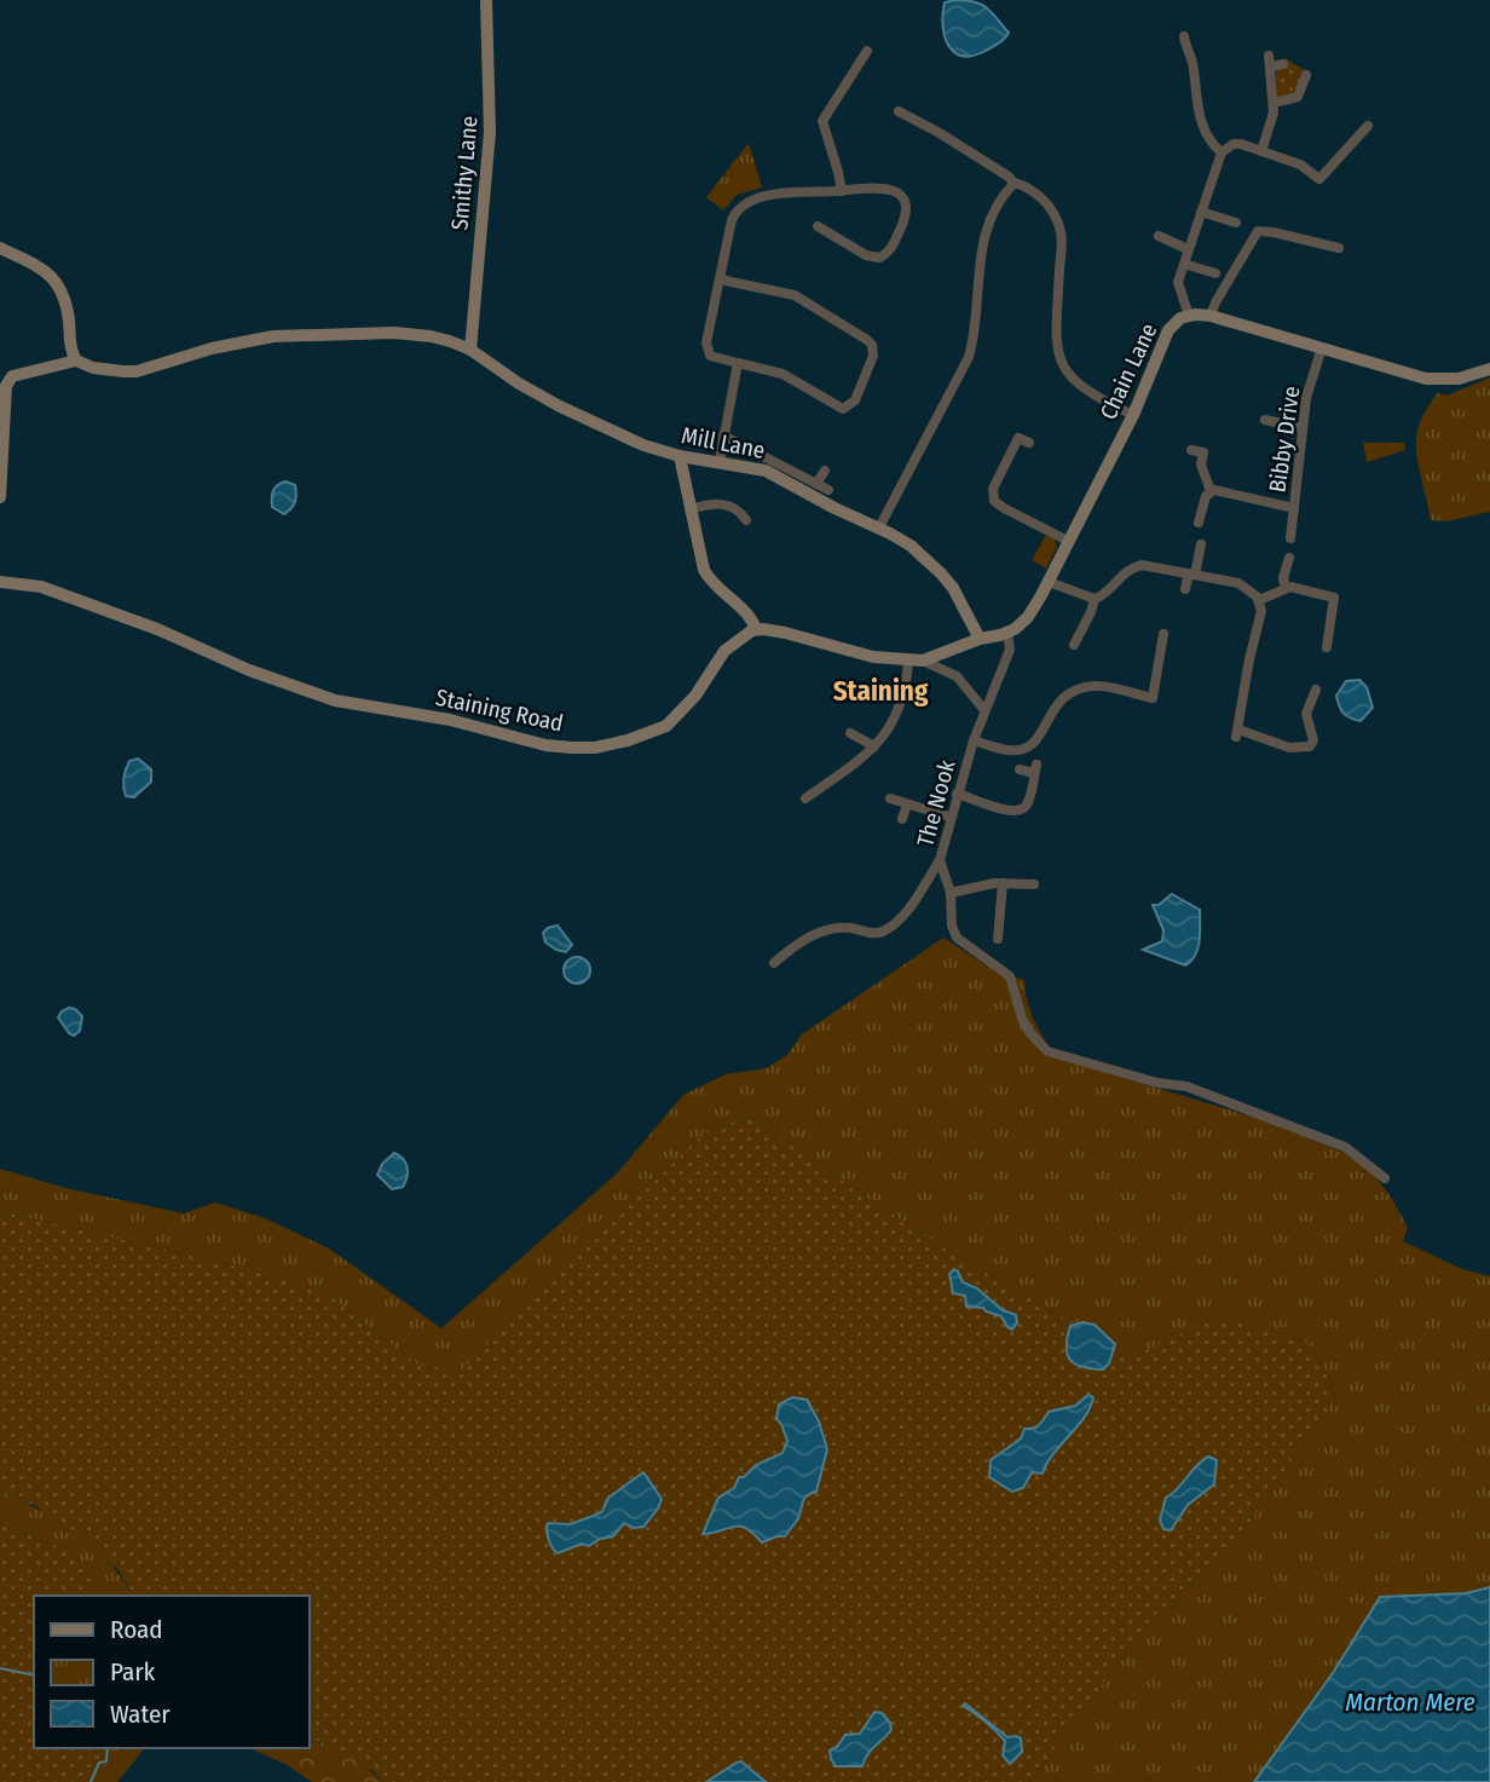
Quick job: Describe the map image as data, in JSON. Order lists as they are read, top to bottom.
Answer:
{
  "streets": {
    "street": [
      "Smithy Lane",
      "Chain Lane",
      "Bibby Drive",
      "Mill Lane",
      "Staining Road",
      "The Nook"
    ]
  },
  "crossings": [
    ["Smithy Lane", "Mill Lane"],
    ["Chain Lane", "Bibby Drive"],
    ["Chain Lane", "The Nook"]
  ],
  "districts": ["Staining"],
  "water": ["Marton Mere"],
  "legend": ["Road", "Park", "Water"]
}
